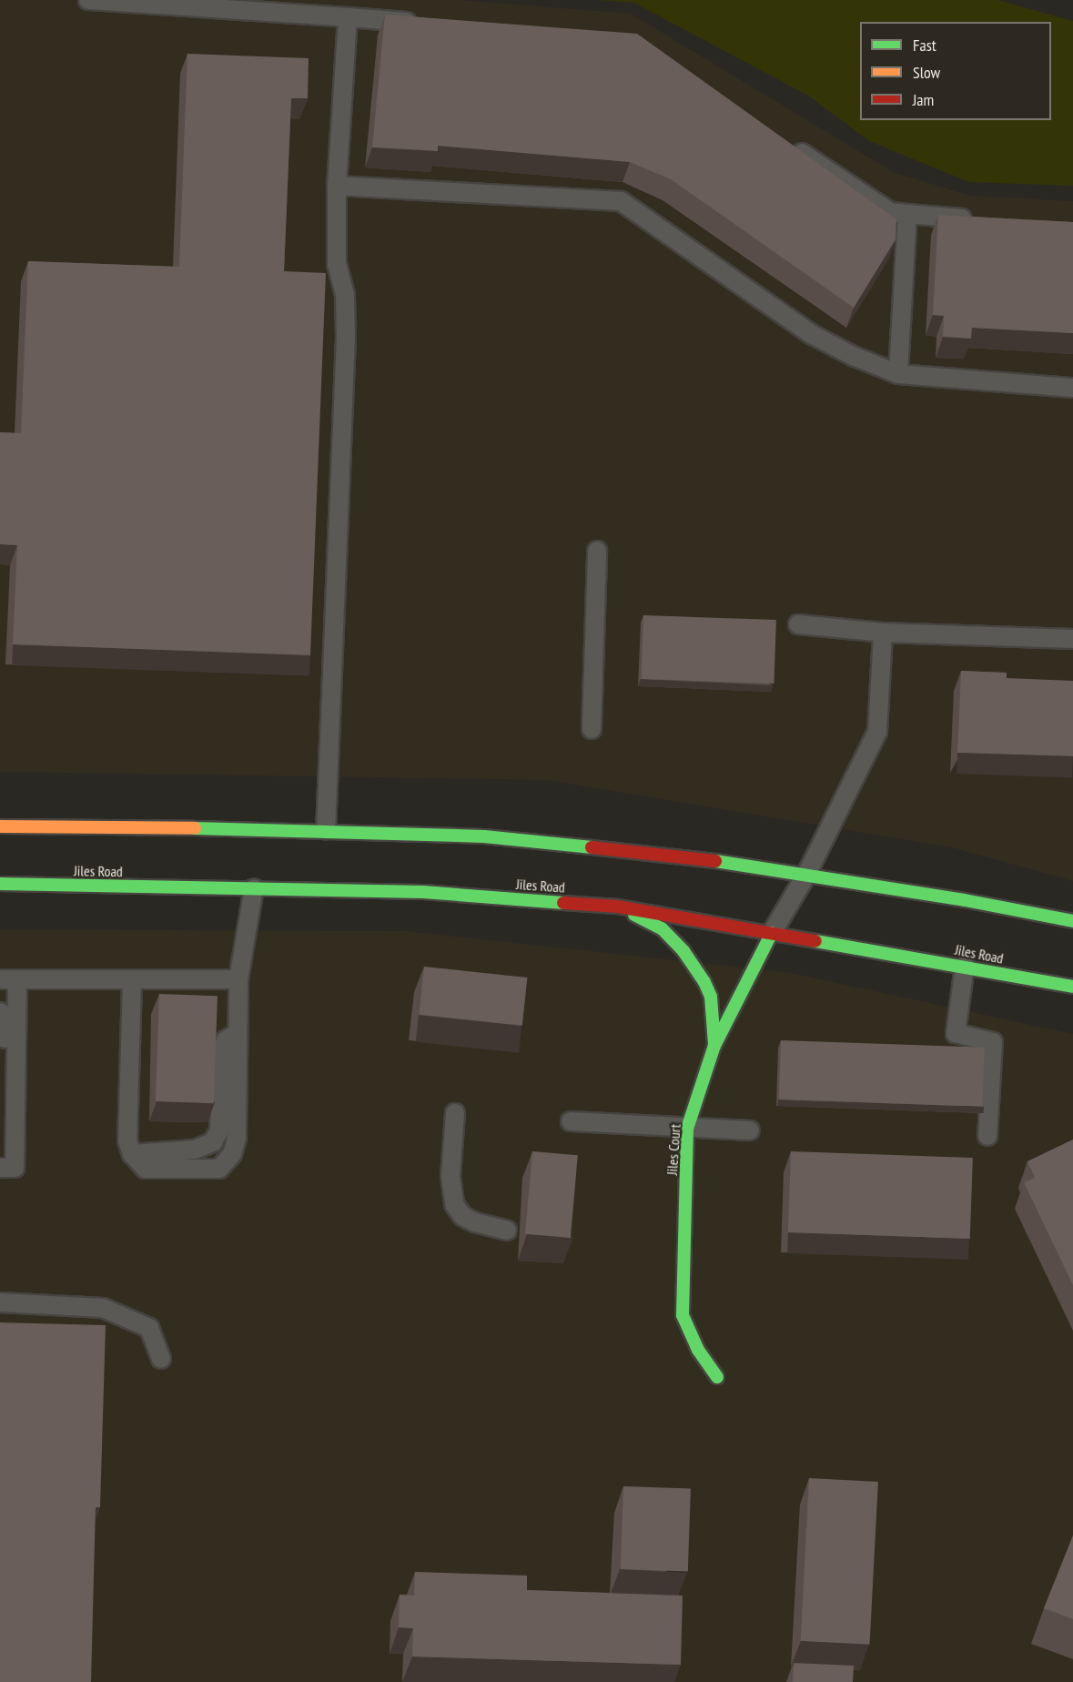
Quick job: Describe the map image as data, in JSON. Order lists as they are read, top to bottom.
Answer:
{
  "streets": {
    "street": ["Jiles Road", "Jiles Court"]
  },
  "crossings": [
    ["Jiles Road", "Jiles Court"]
  ],
  "legend": ["Fast", "Slow", "Jam"]
}
